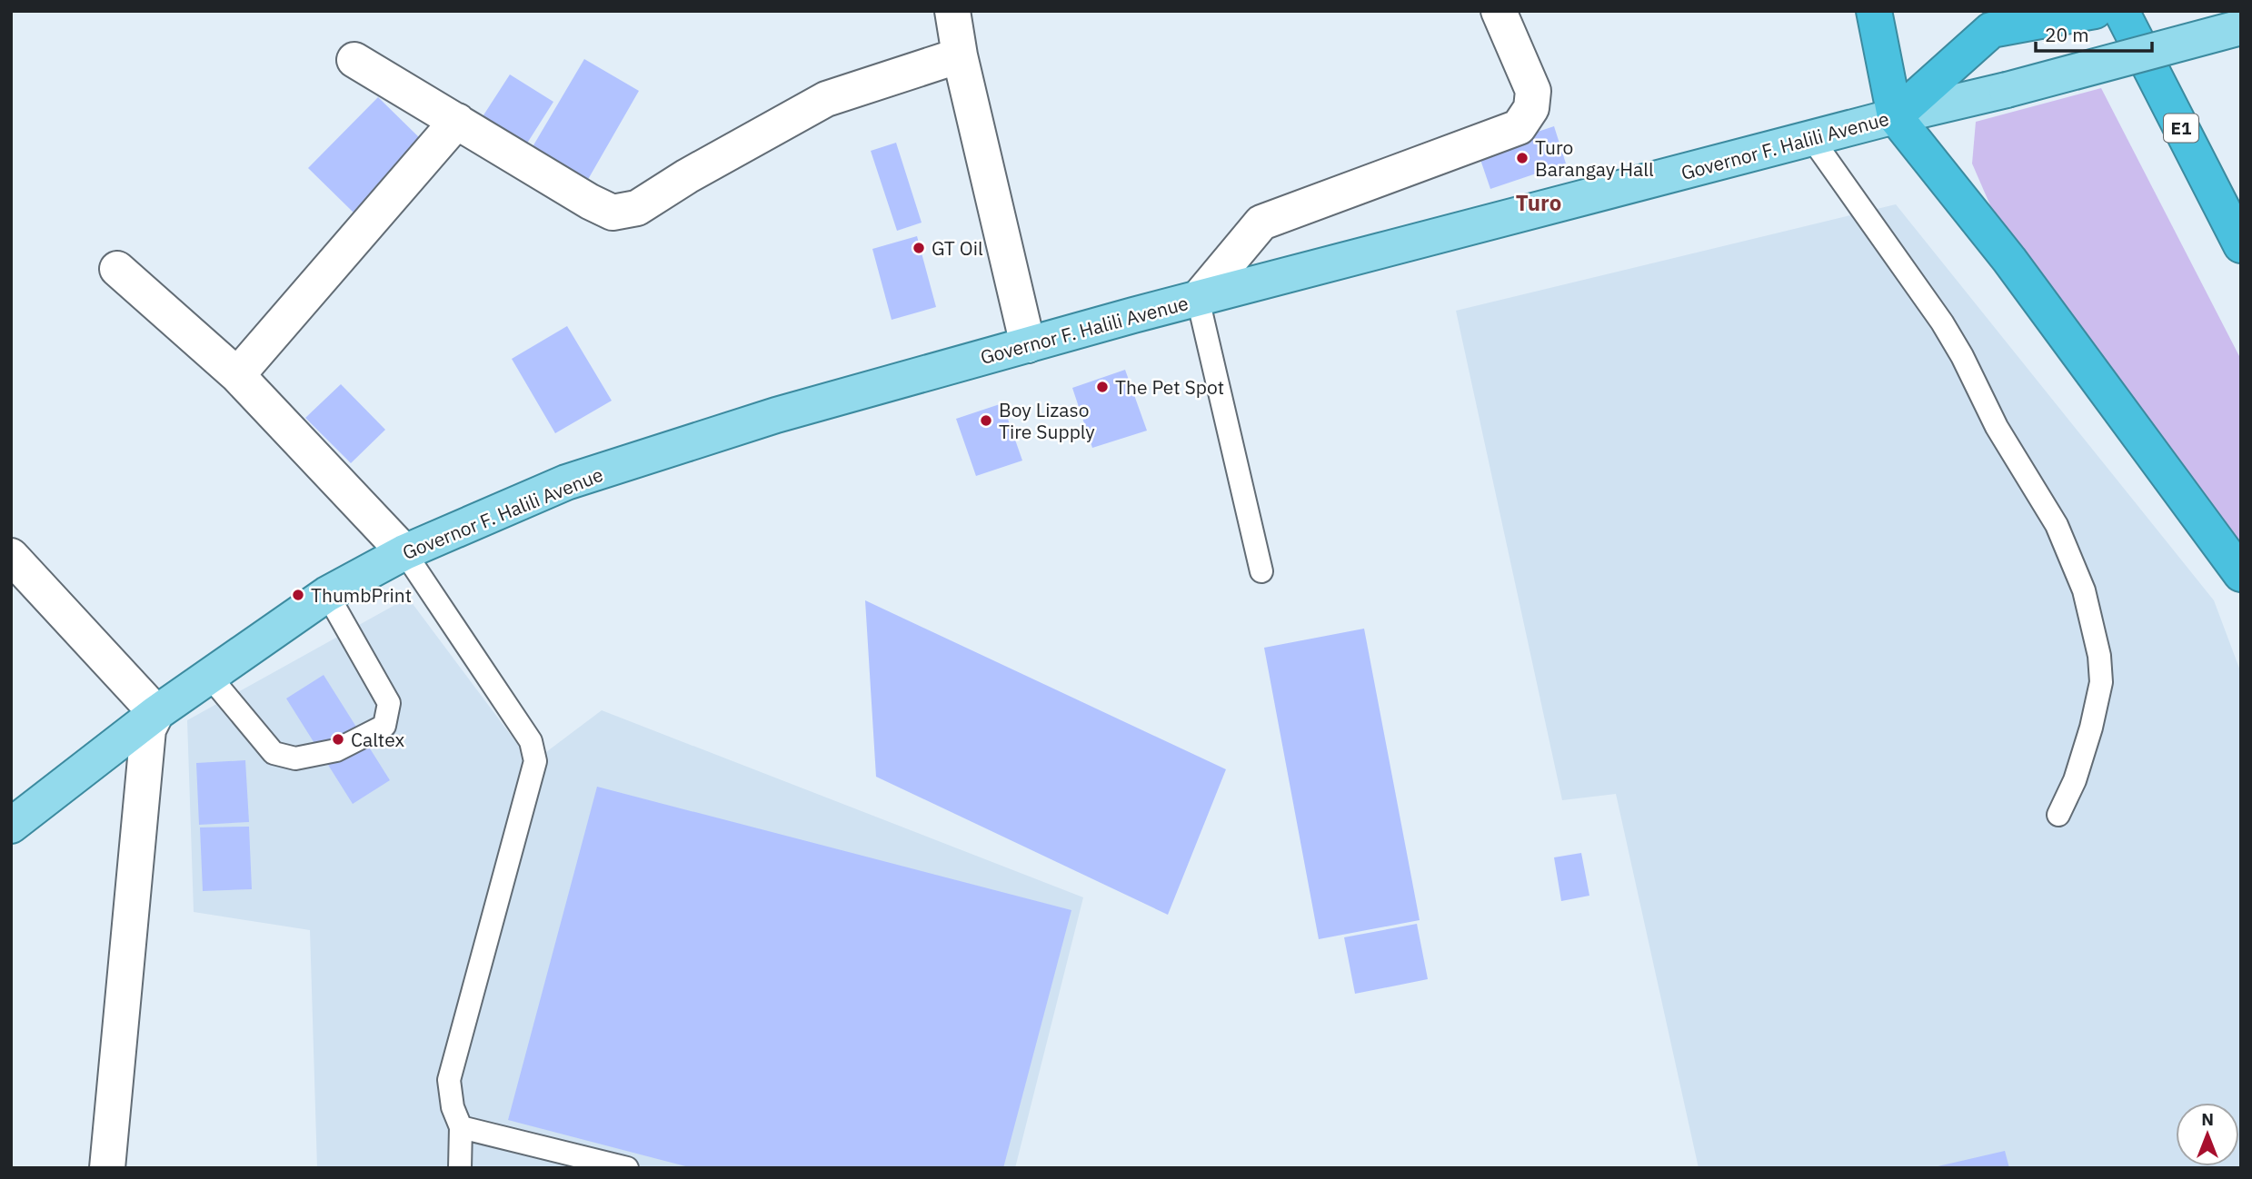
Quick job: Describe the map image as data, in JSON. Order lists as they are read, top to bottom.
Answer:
{
  "streets": {
    "highway": ["E1"],
    "main road": ["Governor F. Halili Avenue"]
  },
  "districts": ["Turo"],
  "places": [
    "Turo Barangay Hall",
    "GT Oil",
    "The Pet Spot",
    "Boy Lizaso Tire Supply",
    "ThumbPrint",
    "Caltex"
  ],
  "scale_bar": "20 m",
  "north": "top"
}
